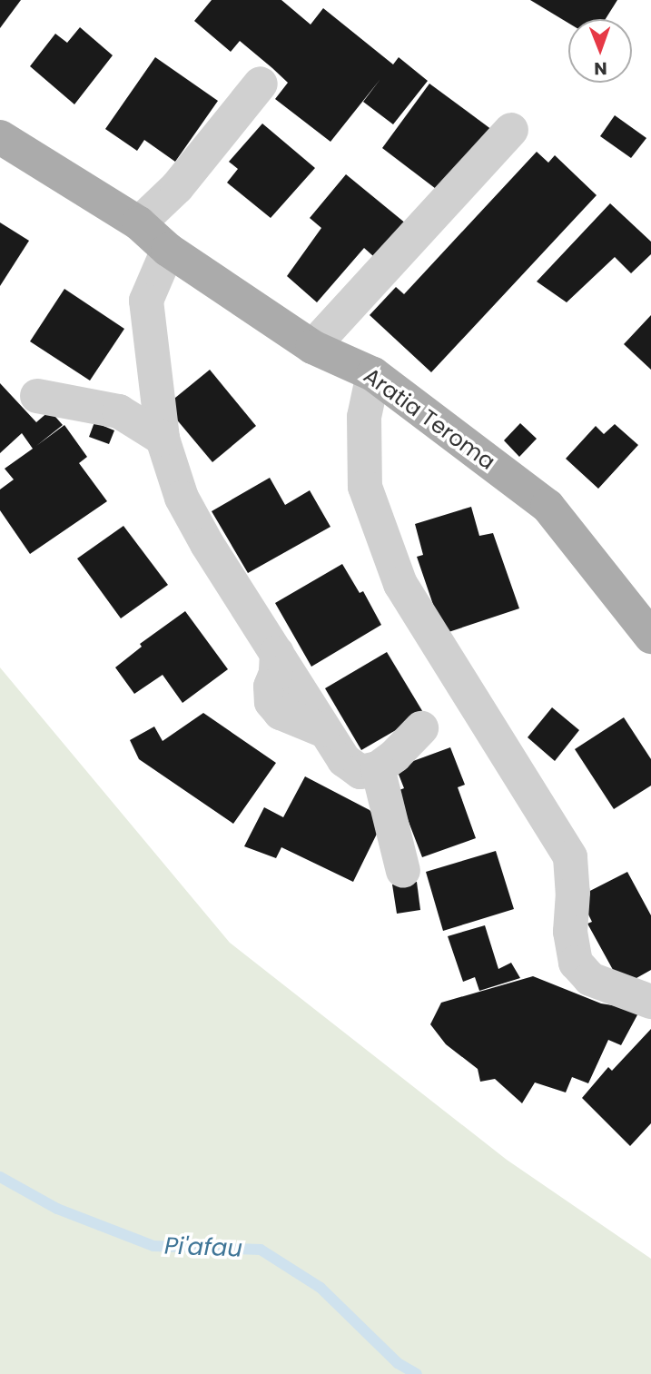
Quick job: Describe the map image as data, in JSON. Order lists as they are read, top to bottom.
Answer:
{
  "streets": {
    "main road": ["Aratia Teroma"]
  },
  "water": ["Pi'afau"],
  "north": "bottom"
}
